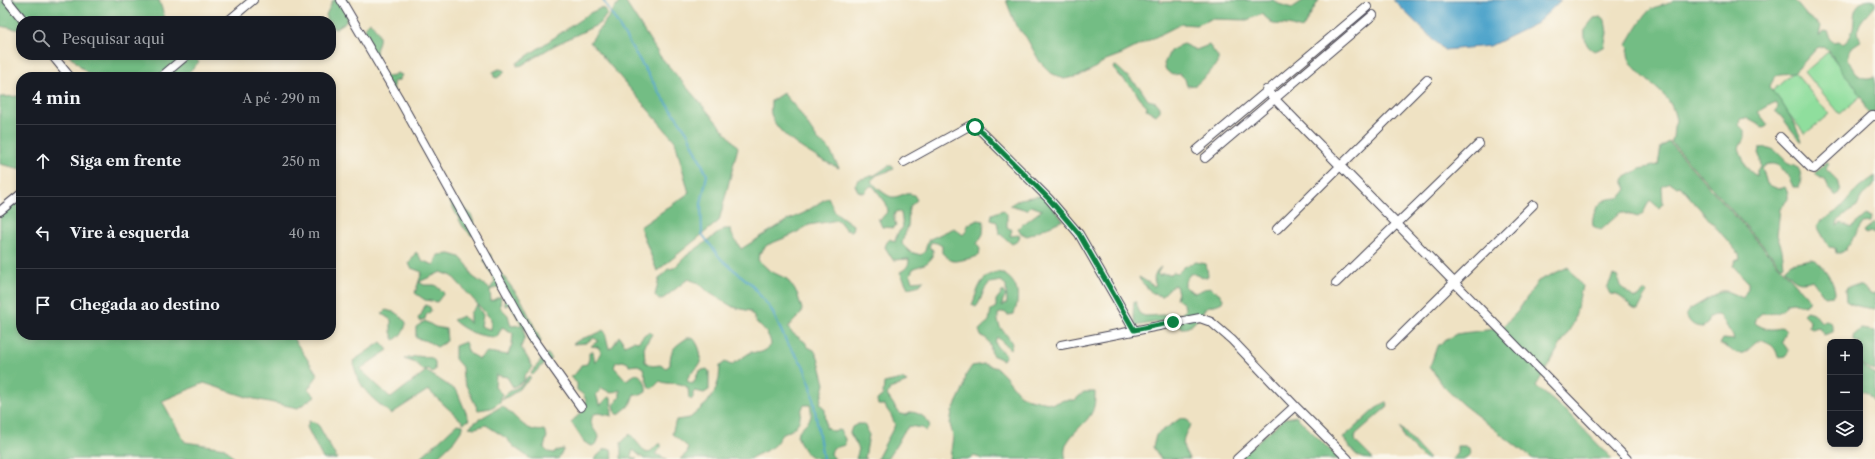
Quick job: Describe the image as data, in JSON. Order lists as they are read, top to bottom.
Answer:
{
  "page": {
    "search": "Pesquisar aqui",
    "heading": ["4 min", "A pé · 290 m"],
    "list": [
      ["Siga em frente", "250 m"],
      ["Vire à esquerda", "40 m"],
      "Chegada ao destino"
    ],
    "map_buttons": ["+", "−"]
  }
}
